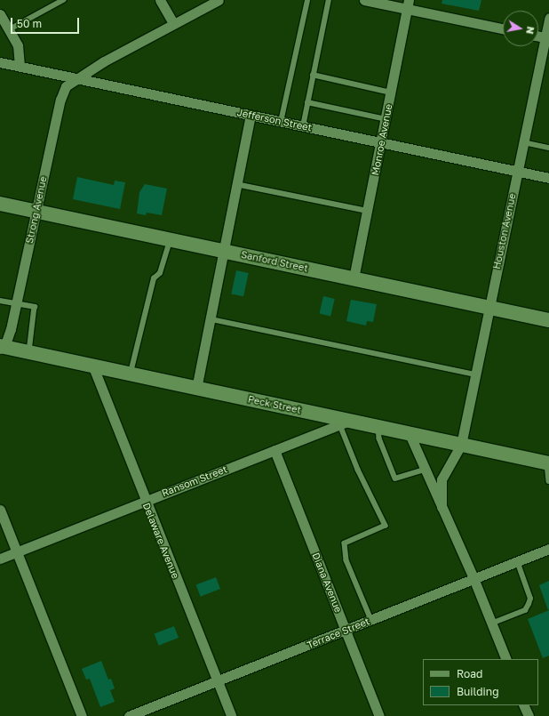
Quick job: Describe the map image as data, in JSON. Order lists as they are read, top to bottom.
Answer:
{
  "streets": {
    "street": [
      "Jefferson Street",
      "Monroe Avenue",
      "Strong Avenue",
      "Houston Avenue",
      "Sanford Street",
      "Peck Street",
      "Ransom Street",
      "Delaware Avenue",
      "Diana Avenue",
      "Terrace Street"
    ]
  },
  "crossings": [
    ["Jefferson Street", "Monroe Avenue"],
    ["Jefferson Street", "Strong Avenue"],
    ["Jefferson Street", "Houston Avenue"],
    ["Monroe Avenue", "Sanford Street"],
    ["Strong Avenue", "Sanford Street"],
    ["Strong Avenue", "Peck Street"],
    ["Houston Avenue", "Sanford Street"],
    ["Houston Avenue", "Peck Street"],
    ["Peck Street", "Ransom Street"],
    ["Peck Street", "Delaware Avenue"],
    ["Ransom Street", "Delaware Avenue"],
    ["Ransom Street", "Diana Avenue"],
    ["Delaware Avenue", "Terrace Street"],
    ["Diana Avenue", "Terrace Street"]
  ],
  "legend": ["Road", "Building"],
  "scale_bar": "50 m",
  "north": "right"
}
